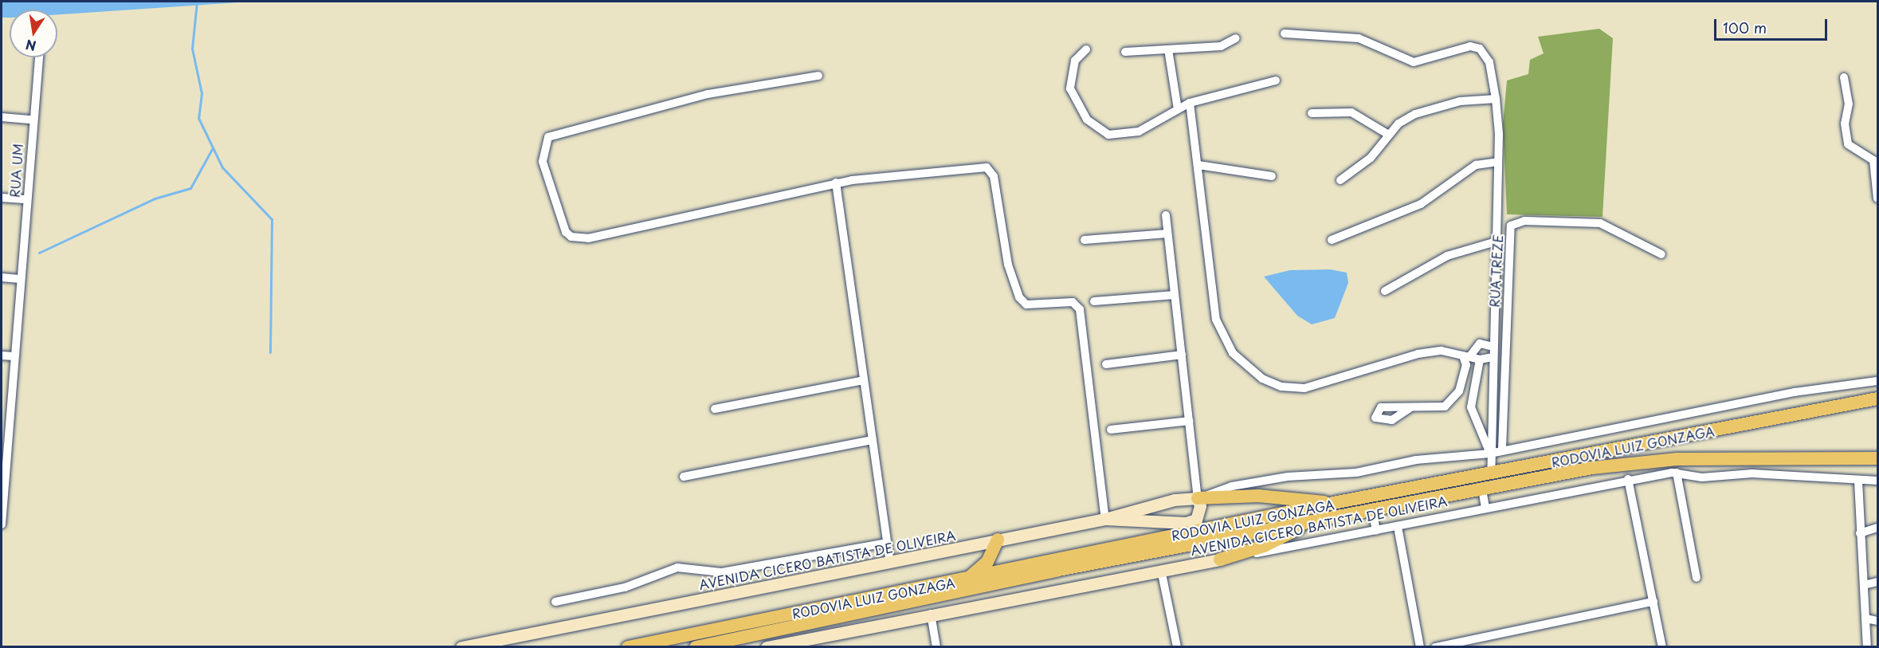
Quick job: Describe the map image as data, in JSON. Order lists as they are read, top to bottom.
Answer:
{
  "streets": {
    "highway": ["RODOVIA LUIZ GONZAGA"],
    "main road": ["AVENIDA CICERO BATISTA DE OLIVEIRA"],
    "street": ["RUA UM", "RUA TREZE"]
  },
  "scale_bar": "100 m",
  "north": "bottom"
}
